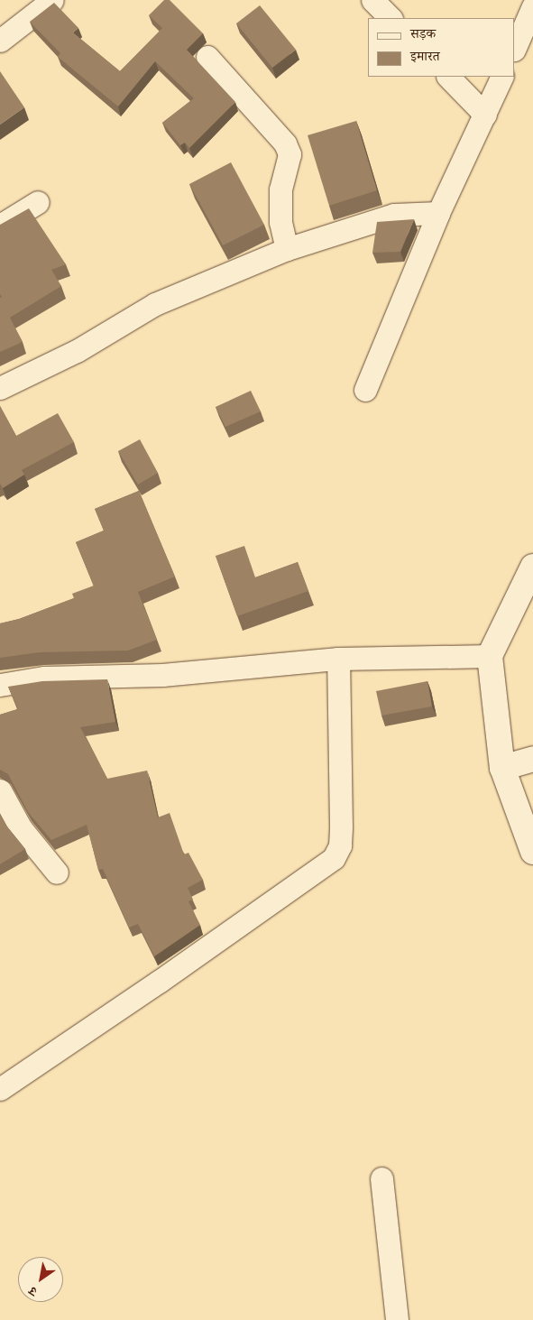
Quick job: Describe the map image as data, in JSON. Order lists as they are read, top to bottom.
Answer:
{
  "legend": ["सड़क", "इमारत"],
  "north": "bottom left"
}
